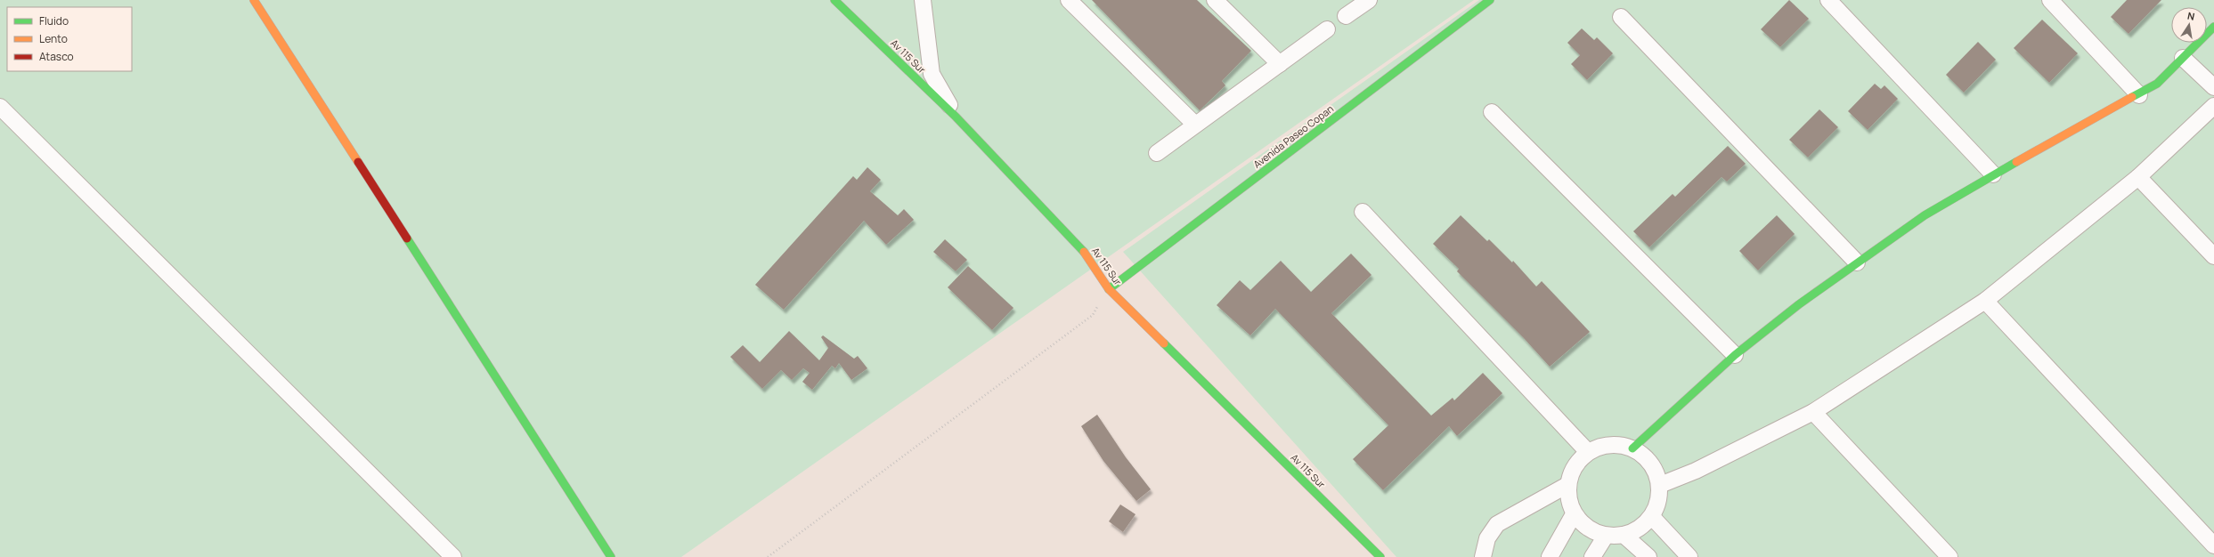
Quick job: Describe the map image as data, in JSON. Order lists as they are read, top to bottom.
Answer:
{
  "streets": {
    "street": ["Av 115 Sur", "Avenida Paseo Copan"]
  },
  "crossings": [
    ["Av 115 Sur", "Avenida Paseo Copan"]
  ],
  "legend": ["Fluido", "Lento", "Atasco"],
  "north": "top"
}
